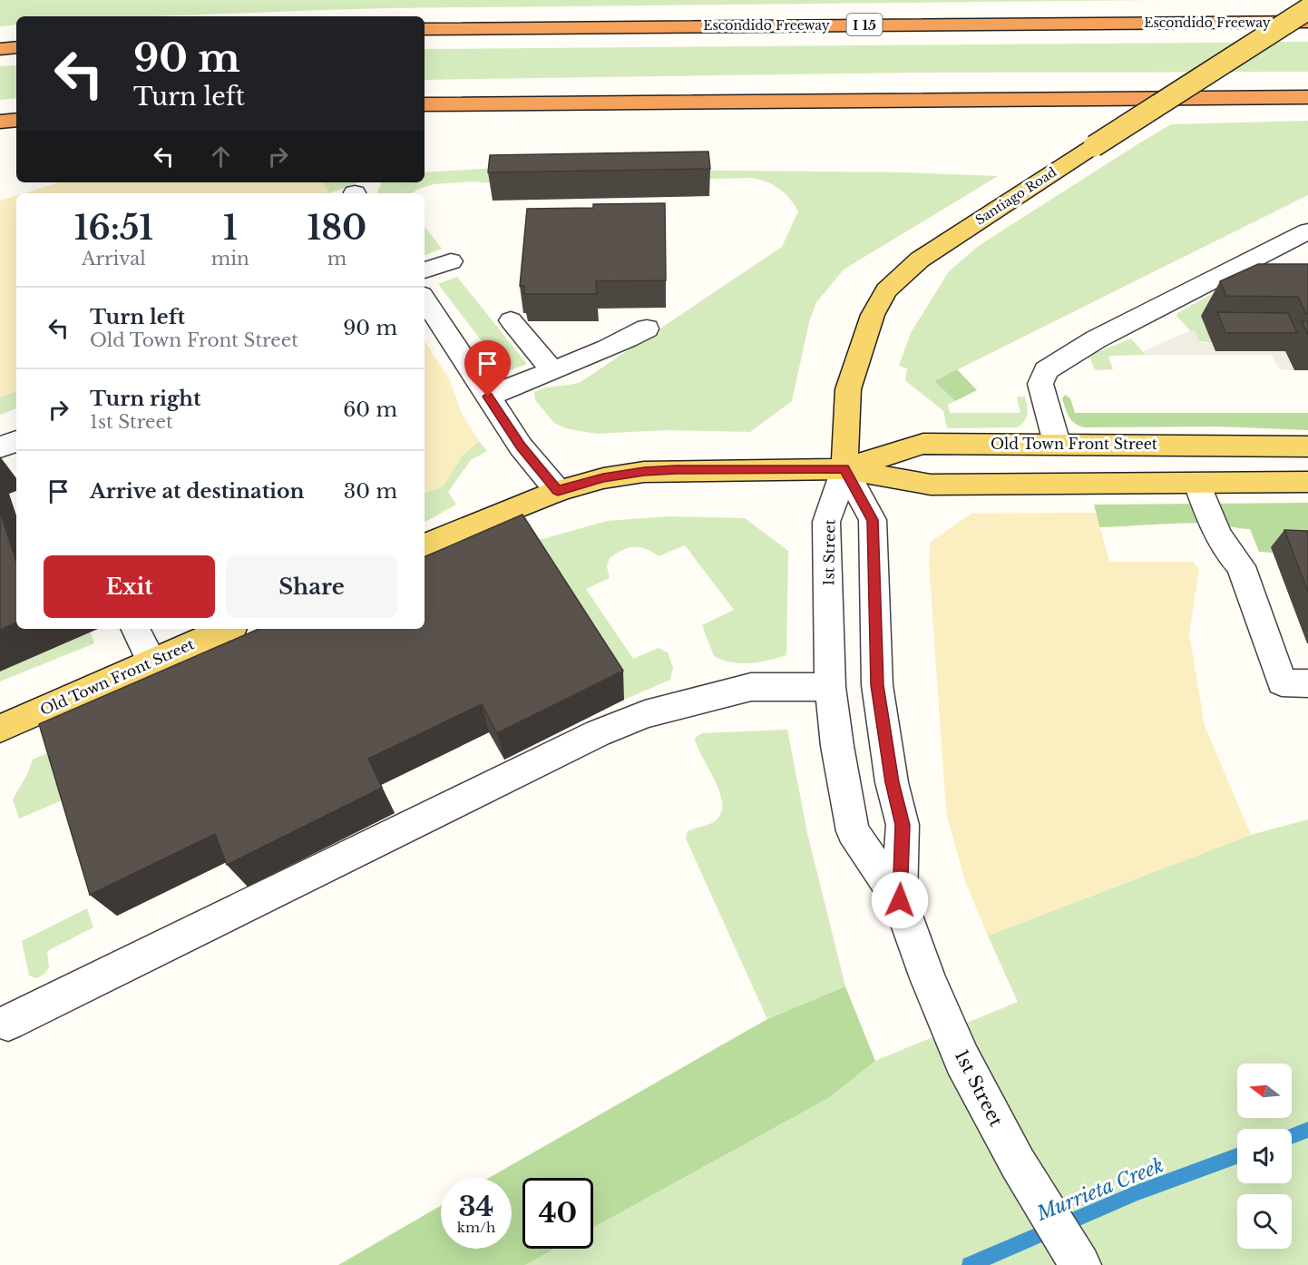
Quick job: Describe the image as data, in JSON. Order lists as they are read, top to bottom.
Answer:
{
  "streets": {
    "highway": ["Escondido Freeway", "I 15"],
    "main road": ["Santiago Road", "Old Town Front Street"],
    "street": ["1st Street"]
  },
  "crossings": [
    ["Santiago Road", "Old Town Front Street"],
    ["Santiago Road", "1st Street"],
    ["Old Town Front Street", "1st Street"]
  ],
  "water": ["Murrieta Creek"],
  "north": "left",
  "page": {
    "turn": ["90 m", "Turn left"],
    "eta": [
      "16:51",
      "Arrival",
      "1",
      "min",
      "180",
      "m"
    ],
    "list": [
      {
        "name": "Turn left",
        "note": "Old Town Front Street",
        "value": "90 m"
      },
      {
        "name": "Turn right",
        "note": "1st Street",
        "value": "60 m"
      },
      {
        "name": "Arrive at destination",
        "value": "30 m"
      }
    ],
    "buttons": ["Exit", "Share"],
    "speed": "34 km/h",
    "limit": "40"
  }
}
